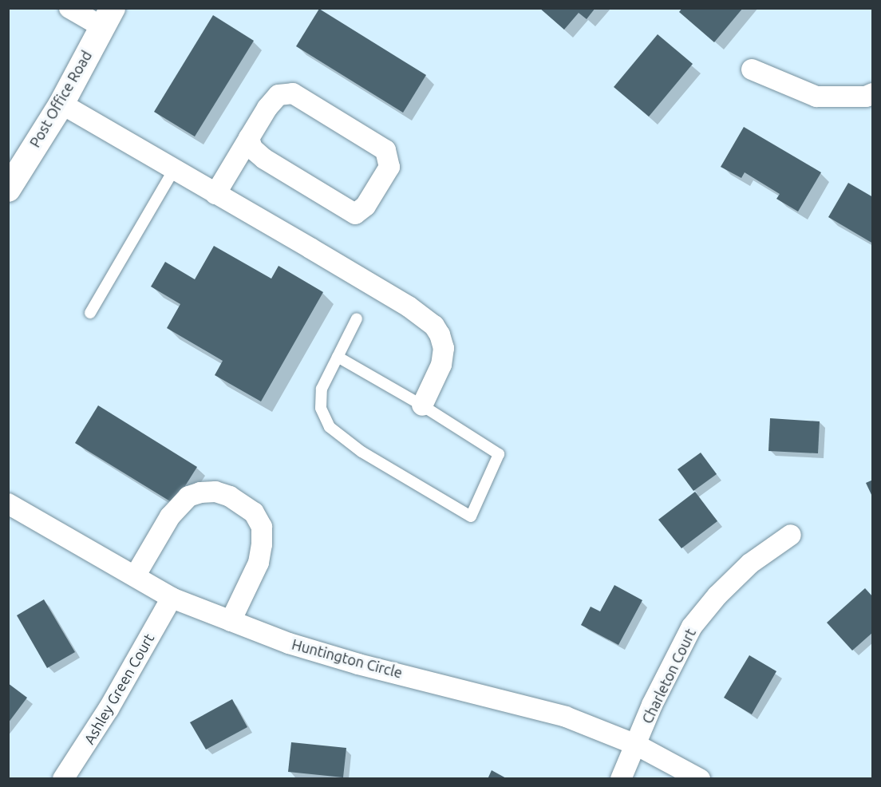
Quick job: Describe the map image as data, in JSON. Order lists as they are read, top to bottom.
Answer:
{
  "streets": {
    "street": [
      "Post Office Road",
      "Huntington Circle",
      "Charleton Court",
      "Ashley Green Court"
    ]
  },
  "crossings": [
    ["Huntington Circle", "Charleton Court"],
    ["Huntington Circle", "Ashley Green Court"]
  ]
}
